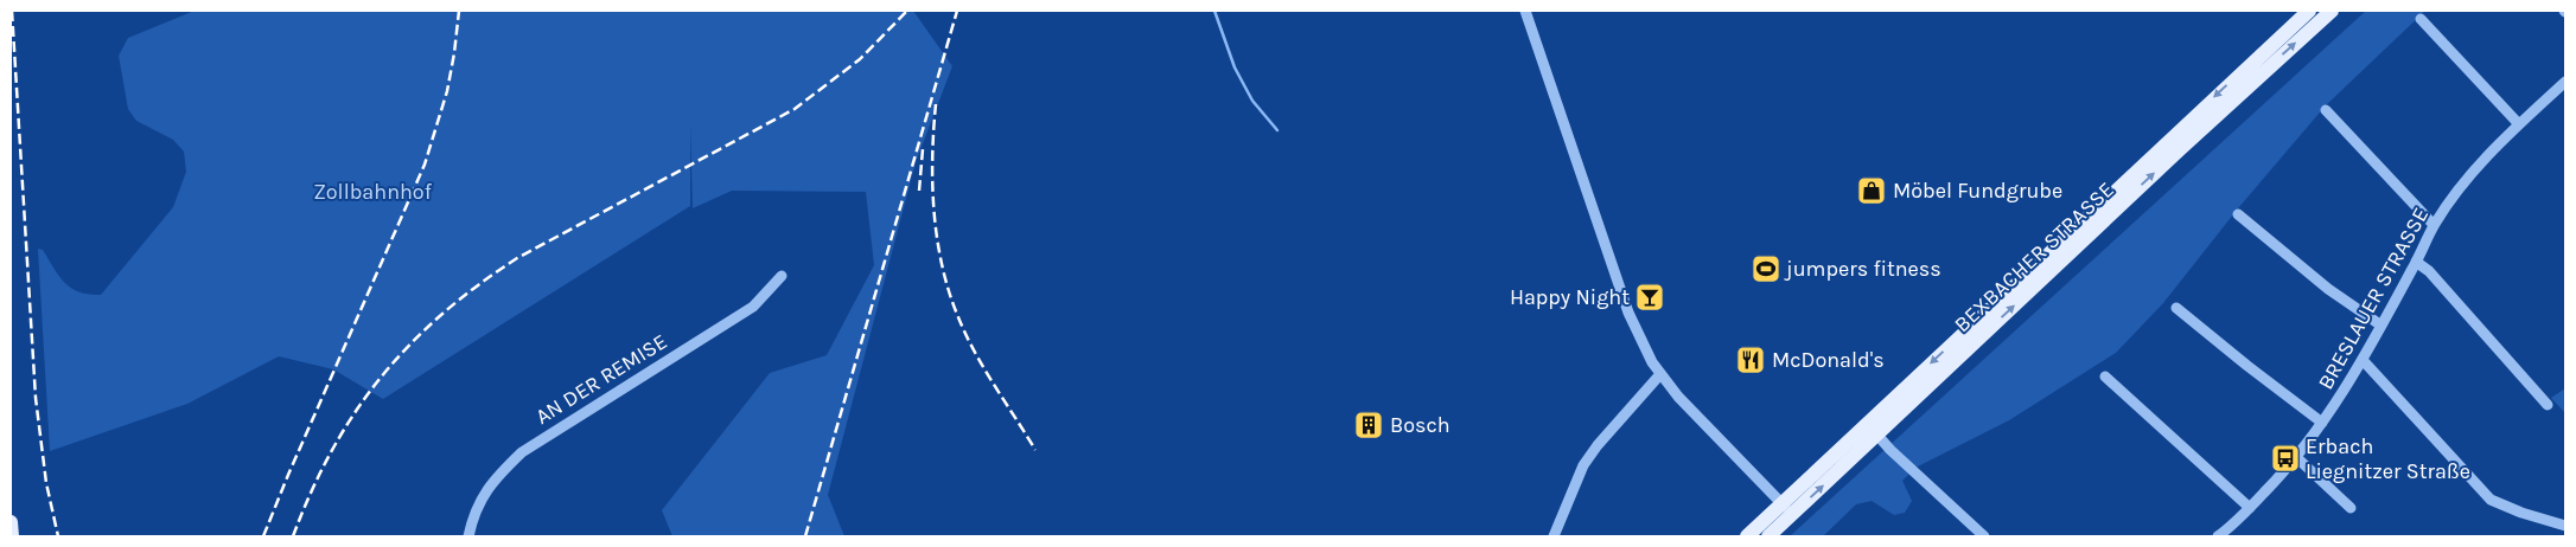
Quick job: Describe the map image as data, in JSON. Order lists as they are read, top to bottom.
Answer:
{
  "streets": {
    "main road": ["BEXBACHER STRASSE"],
    "street": ["BRESLAUER STRASSE", "AN DER REMISE"]
  },
  "parks": ["Zollbahnhof"],
  "places": {
    "shop": ["Möbel Fundgrube"],
    "sports": ["jumpers fitness"],
    "bar": ["Happy Night"],
    "restaurant": ["McDonald's"],
    "building": ["Bosch"],
    "bus stop": ["Erbach Liegnitzer Straße"]
  }
}
